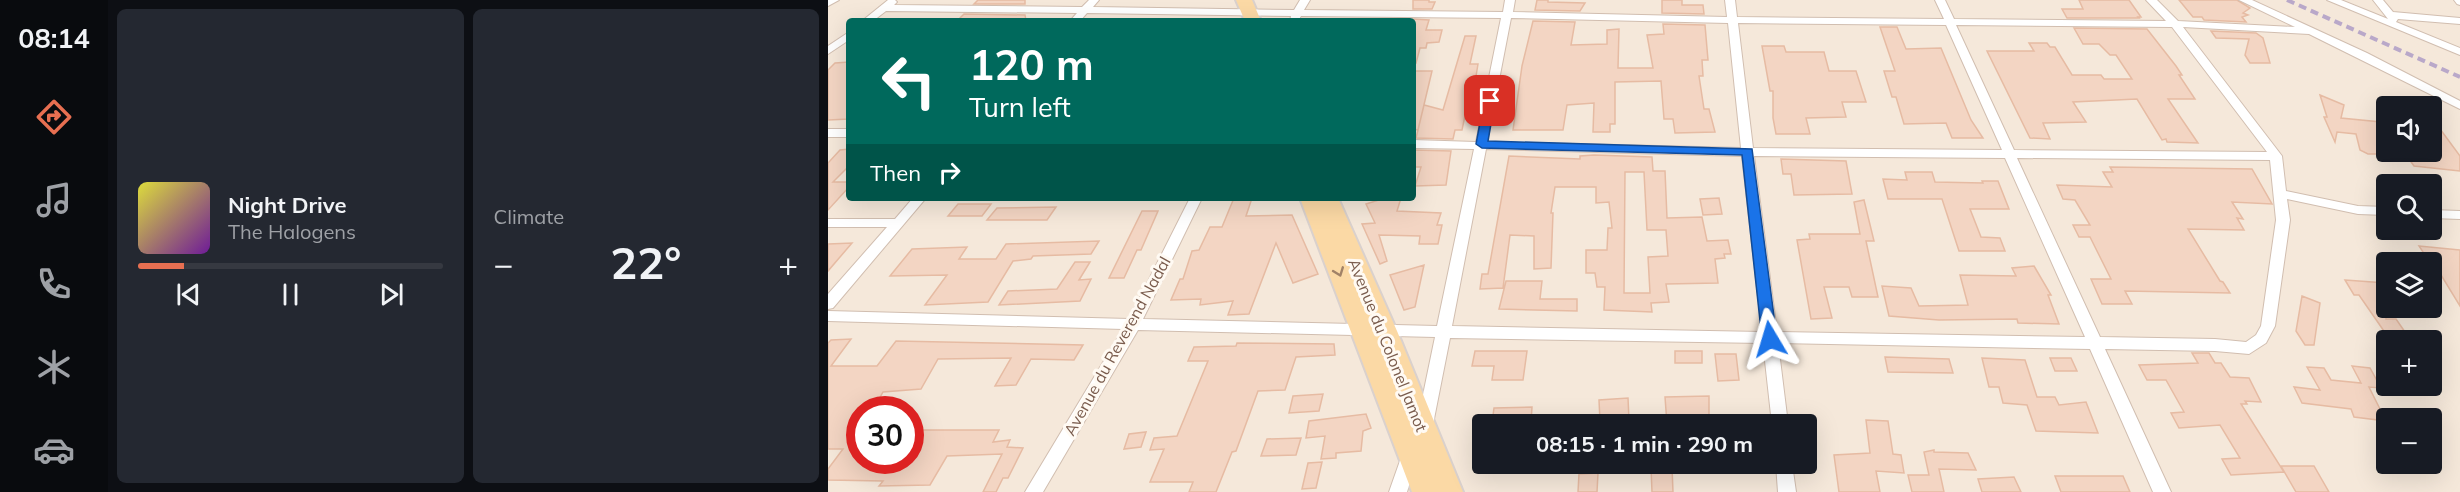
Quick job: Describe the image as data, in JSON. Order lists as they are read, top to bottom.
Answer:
{
  "streets": {
    "main road": ["Avenue du Colonel Jamot"],
    "street": ["Avenue du Reverend Nadal"]
  },
  "page": {
    "tabs": "08:14",
    "tile": "Climate",
    "turn": ["120 m", "Turn left"],
    "map_buttons": ["+", "−"],
    "then": "Then",
    "song": ["Night Drive", "The Halogens"],
    "heat": ["−", "22°", "+"],
    "limit": "30",
    "trip": "08:15 · 1 min · 290 m"
  }
}
